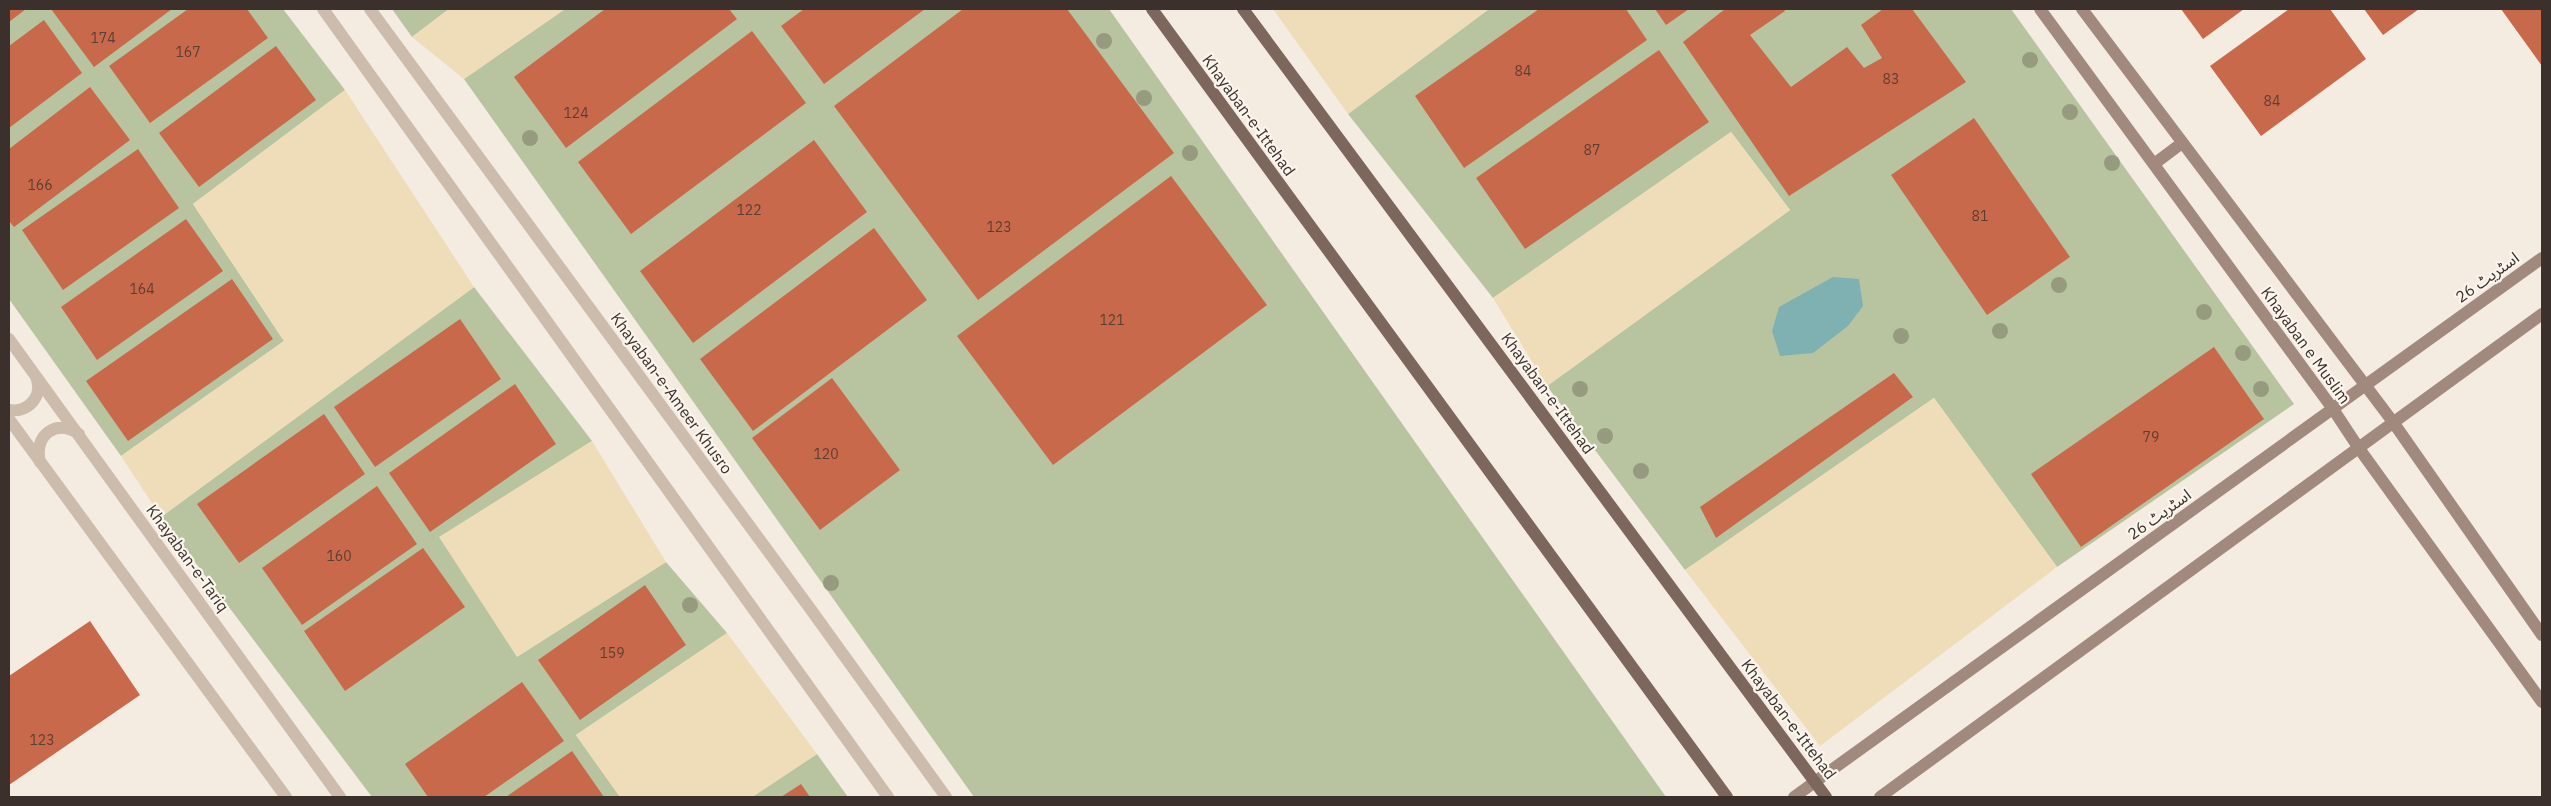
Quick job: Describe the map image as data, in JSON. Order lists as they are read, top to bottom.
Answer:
{
  "streets": {
    "main road": ["Khayaban-e-Ittehad", "اسٹریٹ 26", "Khayaban e Muslim"],
    "street": ["Khayaban-e-Ameer Khusro", "Khayaban-e-Tariq"]
  },
  "crossings": [
    ["Khayaban-e-Ittehad", "اسٹریٹ 26"],
    ["اسٹریٹ 26", "Khayaban e Muslim"]
  ],
  "house_numbers": [
    "174",
    "167",
    "84",
    "83",
    "84",
    "124",
    "87",
    "166",
    "122",
    "81",
    "123",
    "164",
    "121",
    "79",
    "120",
    "160",
    "159",
    "123"
  ]
}
